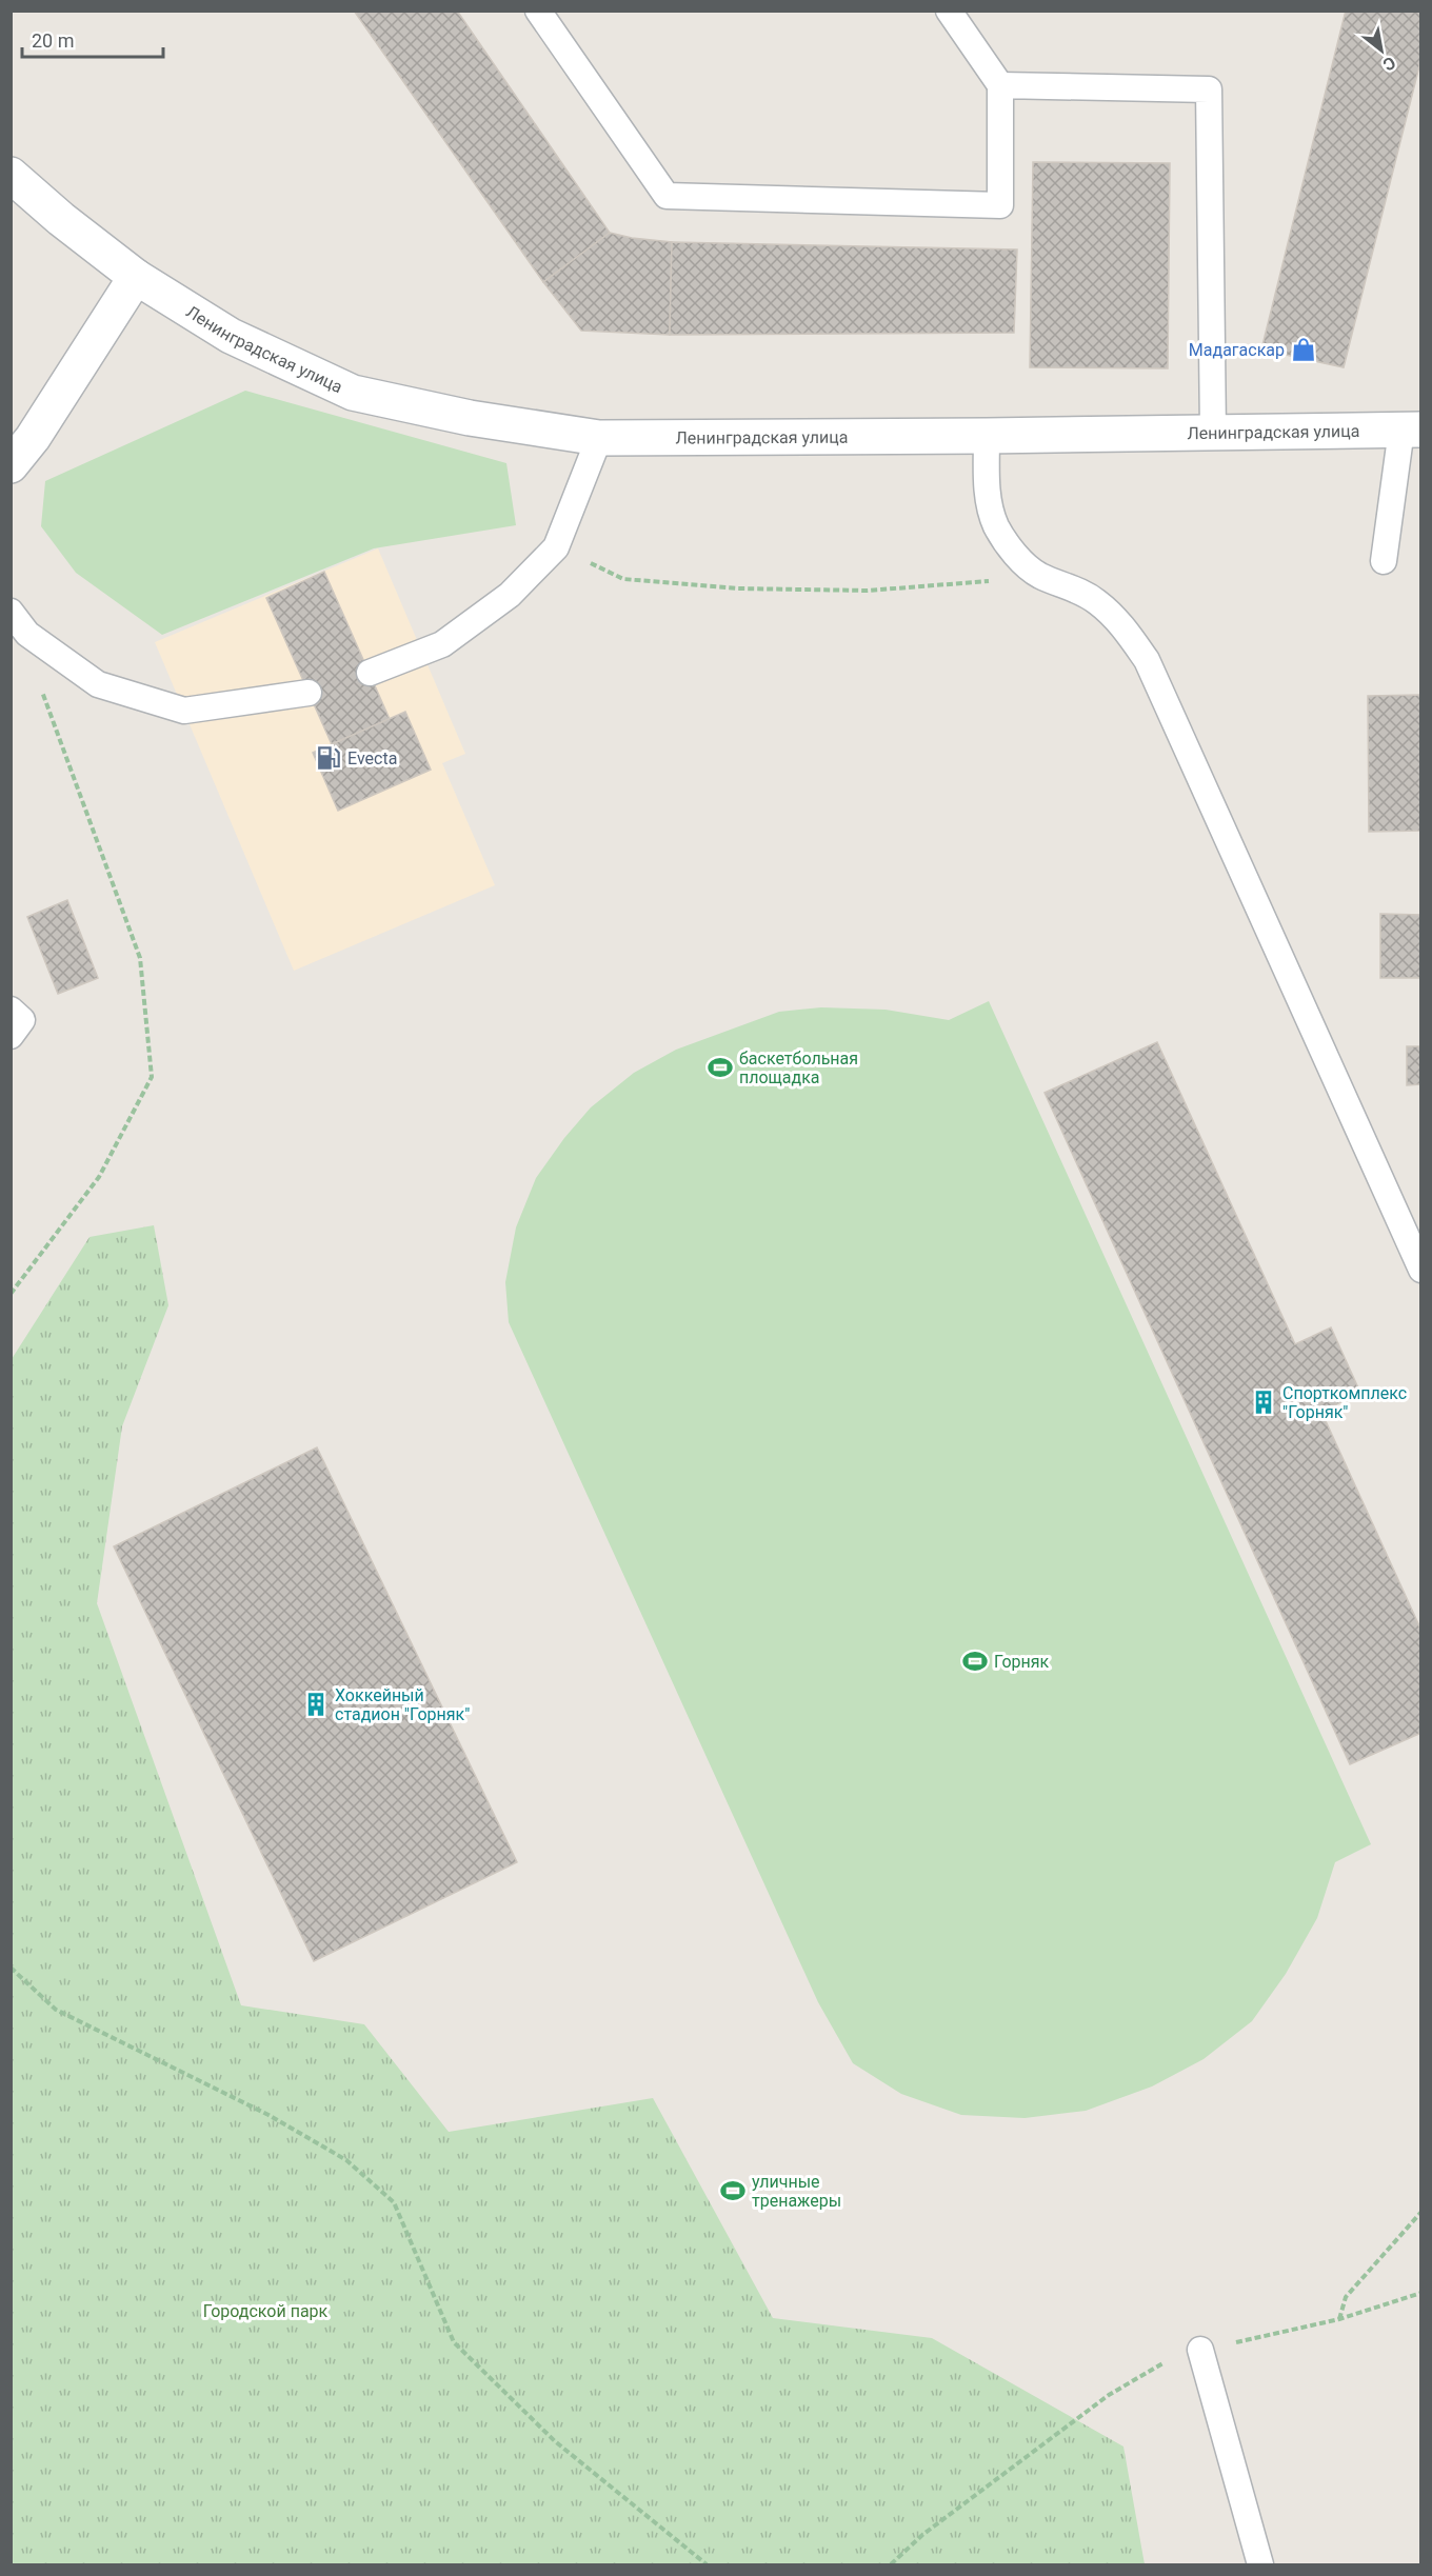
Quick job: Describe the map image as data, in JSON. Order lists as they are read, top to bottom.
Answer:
{
  "streets": {
    "street": ["Ленинградская улица"]
  },
  "parks": ["Городской парк"],
  "places": {
    "shop": ["Мадагаскар"],
    "fuel station": ["Evecta"],
    "sports": ["баскетбольная площадка", "Горняк", "уличные тренажеры"],
    "building": ["Спорткомплекс \"Горняк\"", "Хоккейный стадион \"Горняк\""]
  },
  "scale_bar": "20 m",
  "north": "bottom right"
}
